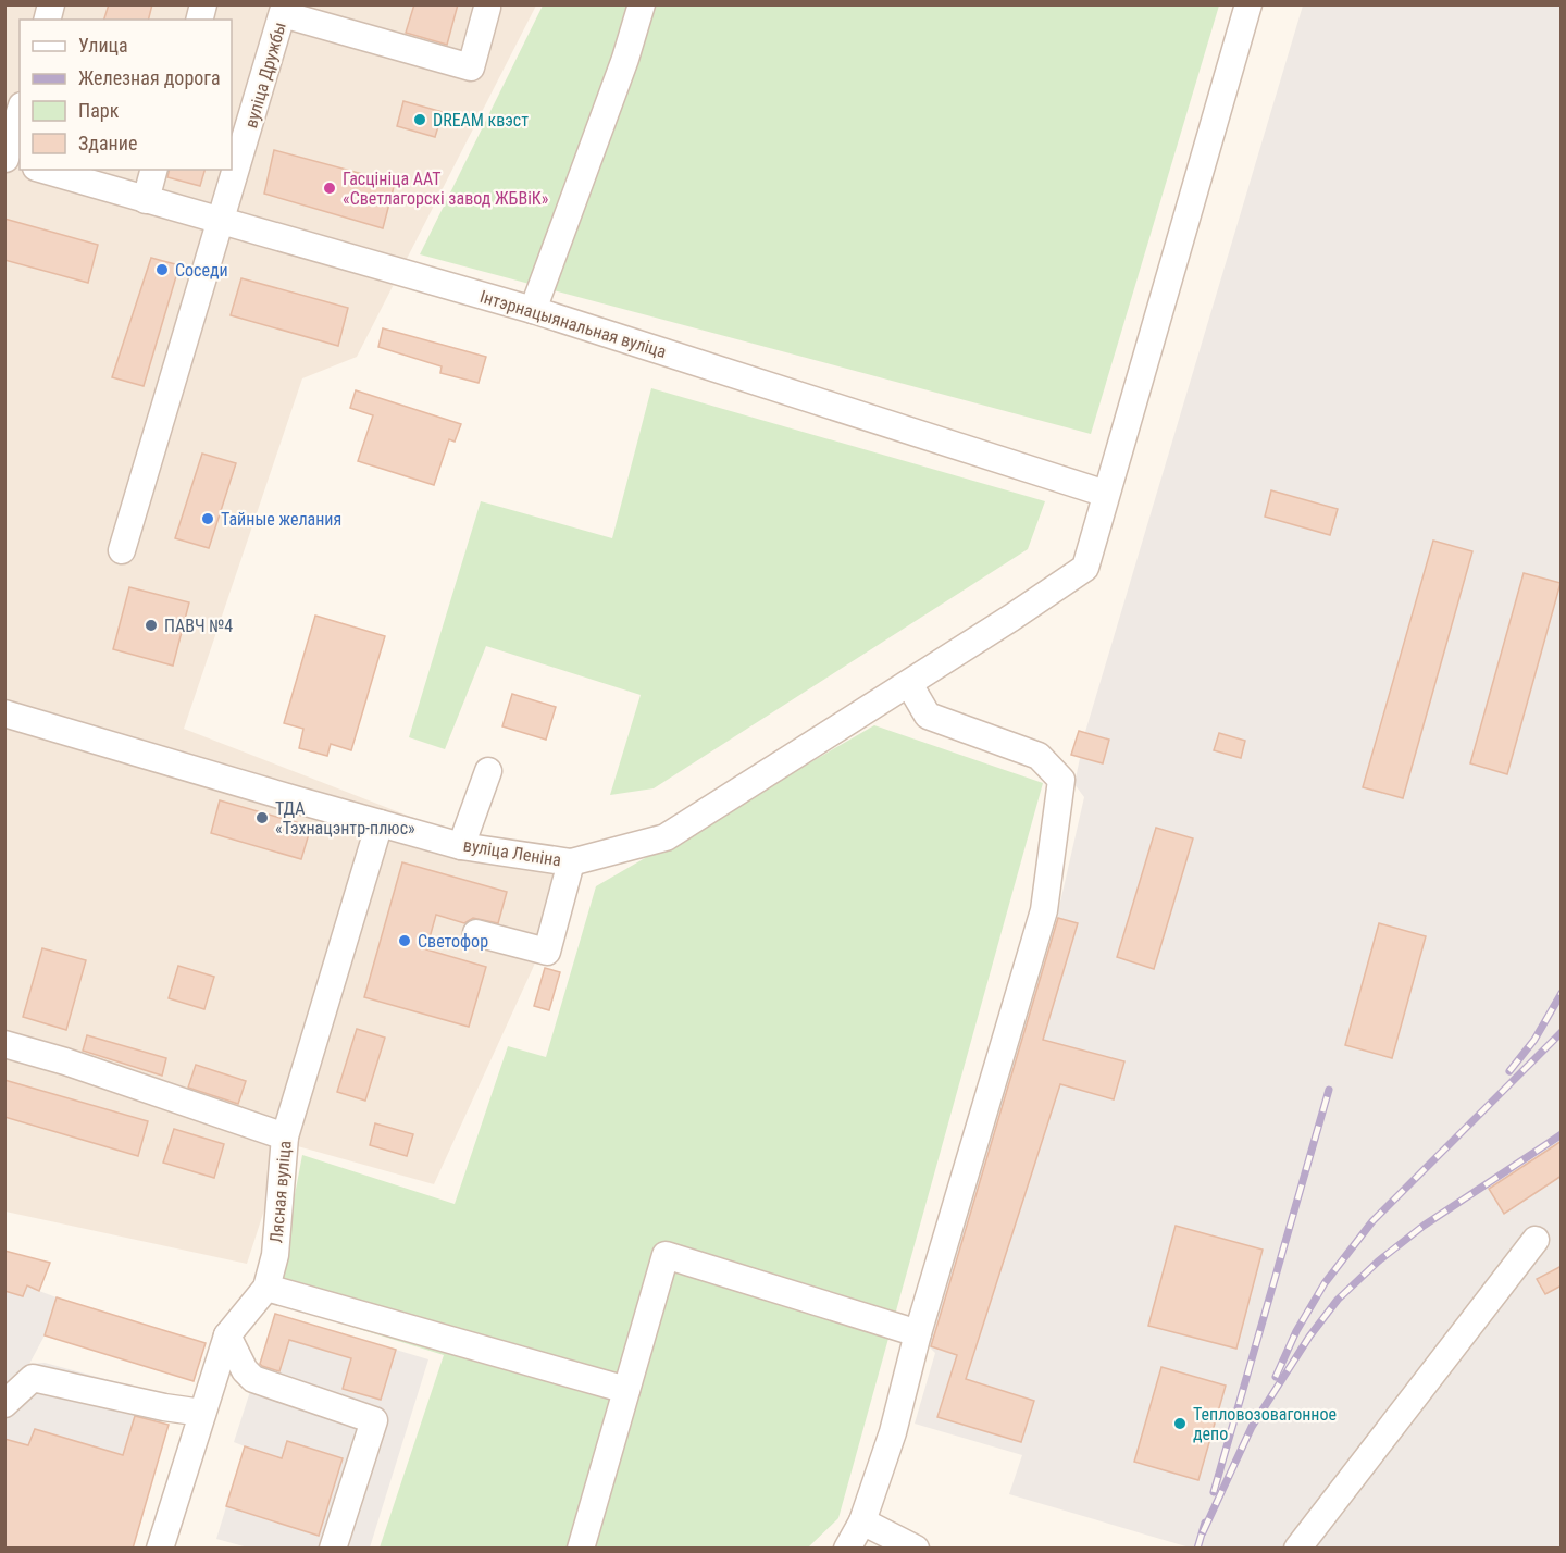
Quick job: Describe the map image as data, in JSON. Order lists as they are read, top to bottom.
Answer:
{
  "streets": {
    "street": [
      "вуліца Дружбы",
      "Інтэрнацыянальная вуліца",
      "вуліца Леніна",
      "Лясная вуліца"
    ]
  },
  "crossings": [
    ["вуліца Дружбы", "Інтэрнацыянальная вуліца"],
    ["Інтэрнацыянальная вуліца", "вуліца Леніна"],
    ["вуліца Леніна", "Лясная вуліца"]
  ],
  "places": [
    "DREAM квэст",
    "Гасцініца ААТ «Светлагорскі завод ЖБВіК»",
    "Соседи",
    "Тайные желания",
    "ПАВЧ №4",
    "ТДА «Тэхнацэнтр-плюс»",
    "Светофор",
    "Тепловозовагонное депо"
  ],
  "legend": [
    "Улица",
    "Железная дорога",
    "Парк",
    "Здание"
  ]
}
